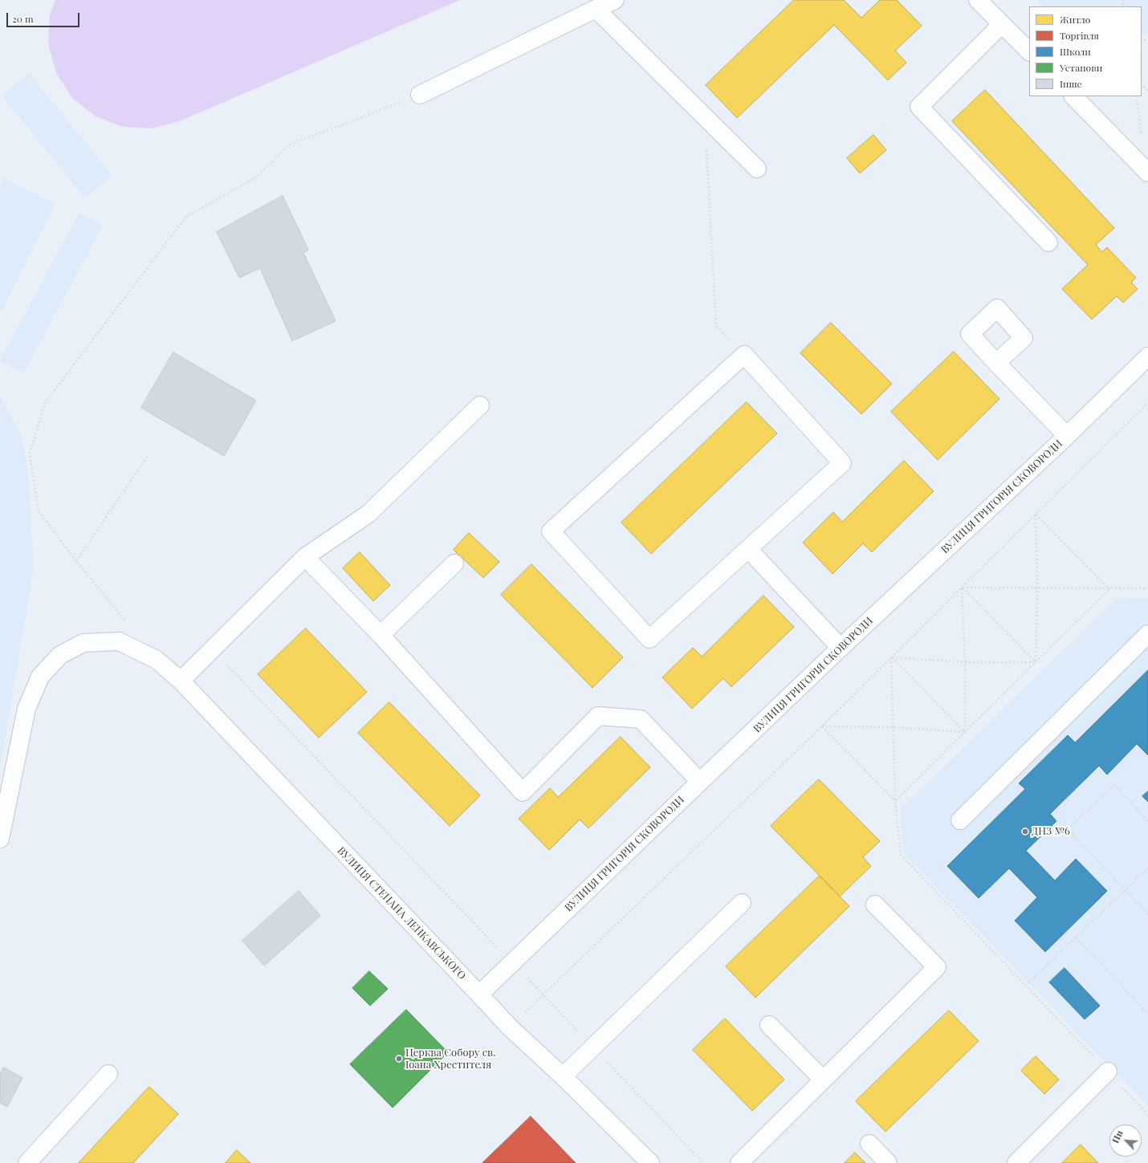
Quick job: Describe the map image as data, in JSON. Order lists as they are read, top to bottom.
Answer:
{
  "streets": {
    "street": ["ВУЛИЦЯ ГРИГОРІЯ СКОВОРОДИ", "ВУЛИЦЯ СТЕПАНА ЛЕНКАВСЬКОГО"]
  },
  "crossings": [
    ["ВУЛИЦЯ ГРИГОРІЯ СКОВОРОДИ", "ВУЛИЦЯ СТЕПАНА ЛЕНКАВСЬКОГО"]
  ],
  "places": ["ДНЗ №6", "Церква Собору св. Іоана Хрестителя"],
  "legend": [
    "Житло",
    "Торгівля",
    "Школи",
    "Установи",
    "Інше"
  ],
  "scale_bar": "20 m",
  "north": "top left"
}
